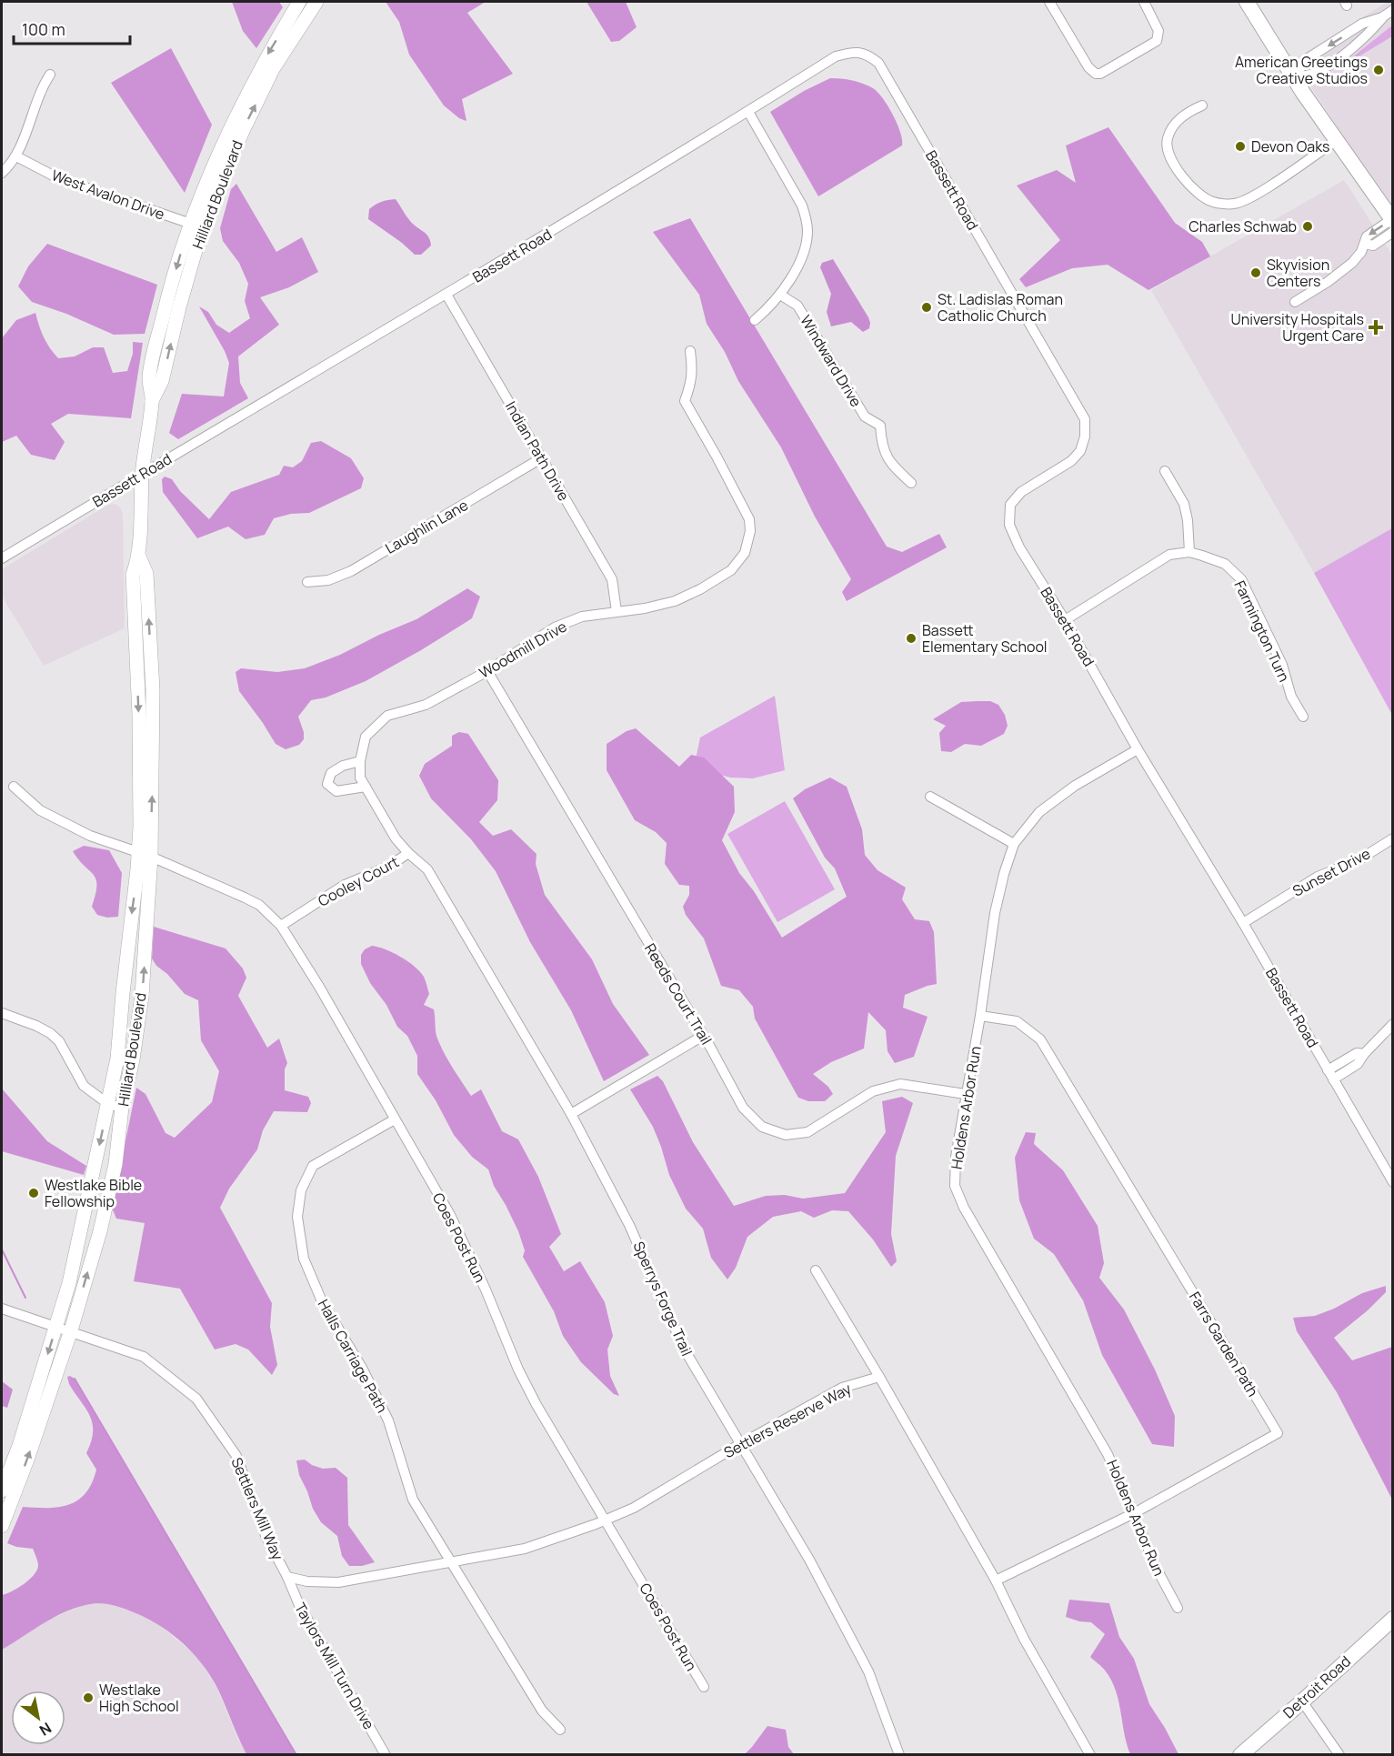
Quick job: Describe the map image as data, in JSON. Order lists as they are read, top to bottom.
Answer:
{
  "streets": {
    "main road": ["Hilliard Boulevard", "Detroit Road"],
    "street": [
      "Bassett Road",
      "West Avalon Drive",
      "Windward Drive",
      "Indian Path Drive",
      "Laughlin Lane",
      "Farmington Turn",
      "Woodmill Drive",
      "Sunset Drive",
      "Cooley Court",
      "Reeds Court Trail",
      "Holdens Arbor Run",
      "Coes Post Run",
      "Sperrys Forge Trail",
      "Farrs Garden Path",
      "Halls Carriage Path",
      "Settlers Reserve Way",
      "Settlers Mill Way",
      "Taylors Mill Turn Drive"
    ]
  },
  "crossings": [
    ["Bassett Road", "Hilliard Boulevard"],
    ["Bassett Road", "Indian Path Drive"],
    ["Bassett Road", "Sunset Drive"],
    ["Bassett Road", "Holdens Arbor Run"],
    ["West Avalon Drive", "Hilliard Boulevard"],
    ["Hilliard Boulevard", "Coes Post Run"],
    ["Hilliard Boulevard", "Settlers Mill Way"],
    ["Indian Path Drive", "Laughlin Lane"],
    ["Indian Path Drive", "Woodmill Drive"],
    ["Woodmill Drive", "Reeds Court Trail"],
    ["Woodmill Drive", "Sperrys Forge Trail"],
    ["Cooley Court", "Coes Post Run"],
    ["Cooley Court", "Sperrys Forge Trail"],
    ["Reeds Court Trail", "Holdens Arbor Run"],
    ["Holdens Arbor Run", "Farrs Garden Path"],
    ["Coes Post Run", "Halls Carriage Path"],
    ["Coes Post Run", "Settlers Reserve Way"],
    ["Sperrys Forge Trail", "Settlers Reserve Way"],
    ["Halls Carriage Path", "Settlers Reserve Way"],
    ["Settlers Reserve Way", "Settlers Mill Way"],
    ["Settlers Reserve Way", "Taylors Mill Turn Drive"],
    ["Settlers Mill Way", "Taylors Mill Turn Drive"]
  ],
  "places": {
    "other": [
      "American Greetings Creative Studios",
      "Devon Oaks",
      "Charles Schwab",
      "Skyvision Centers",
      "St. Ladislas Roman Catholic Church",
      "Bassett Elementary School",
      "Westlake Bible Fellowship",
      "Westlake High School"
    ],
    "health": ["University Hospitals Urgent Care"]
  },
  "scale_bar": "100 m",
  "north": "bottom right"
}
